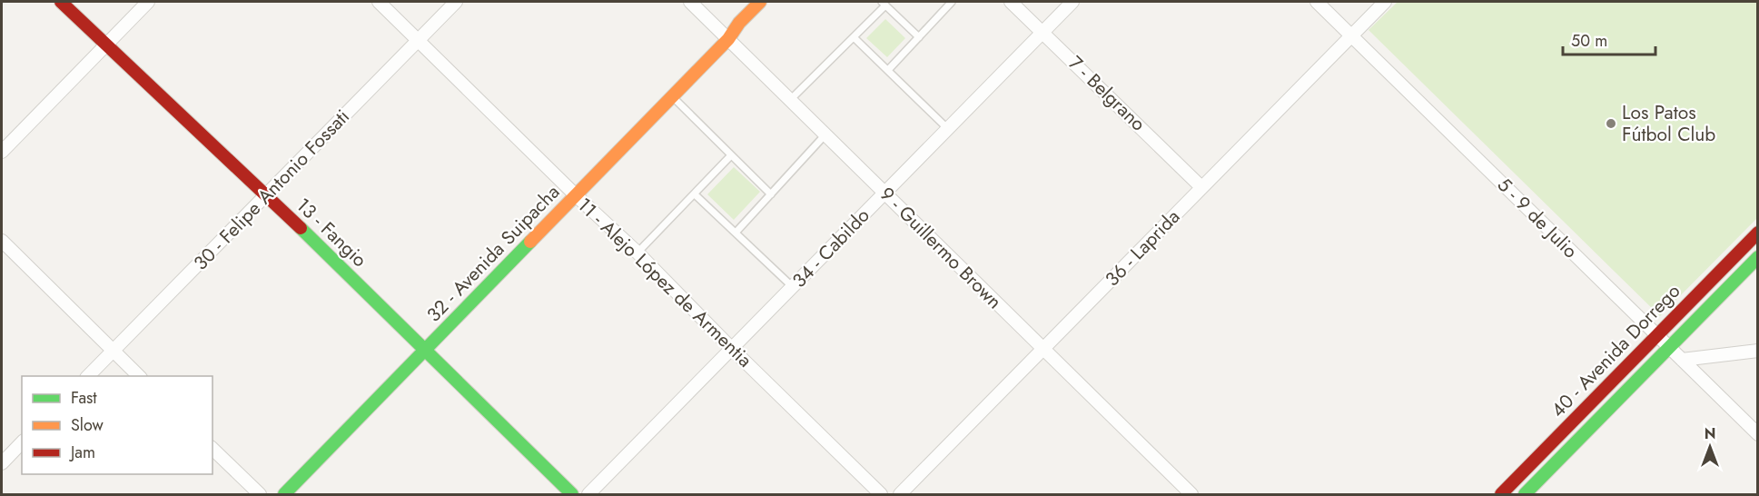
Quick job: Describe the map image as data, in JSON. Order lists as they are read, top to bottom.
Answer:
{
  "streets": {
    "street": [
      "7 - Belgrano",
      "30 - Felipe Antonio Fossati",
      "5 - 9 de Julio",
      "13 - Fangio",
      "34 - Cabildo",
      "9 - Guillermo Brown",
      "36 - Laprida",
      "32 - Avenida Suipacha",
      "11 - Alejo López de Armentia",
      "40 - Avenida Dorrego"
    ]
  },
  "crossings": [
    ["7 - Belgrano", "34 - Cabildo"],
    ["7 - Belgrano", "36 - Laprida"],
    ["30 - Felipe Antonio Fossati", "13 - Fangio"],
    ["30 - Felipe Antonio Fossati", "11 - Alejo López de Armentia"],
    ["5 - 9 de Julio", "36 - Laprida"],
    ["5 - 9 de Julio", "40 - Avenida Dorrego"],
    ["13 - Fangio", "32 - Avenida Suipacha"],
    ["34 - Cabildo", "9 - Guillermo Brown"],
    ["34 - Cabildo", "11 - Alejo López de Armentia"],
    ["9 - Guillermo Brown", "36 - Laprida"],
    ["9 - Guillermo Brown", "32 - Avenida Suipacha"],
    ["32 - Avenida Suipacha", "11 - Alejo López de Armentia"]
  ],
  "places": ["Los Patos Fútbol Club"],
  "legend": ["Fast", "Slow", "Jam"],
  "scale_bar": "50 m",
  "north": "top"
}
